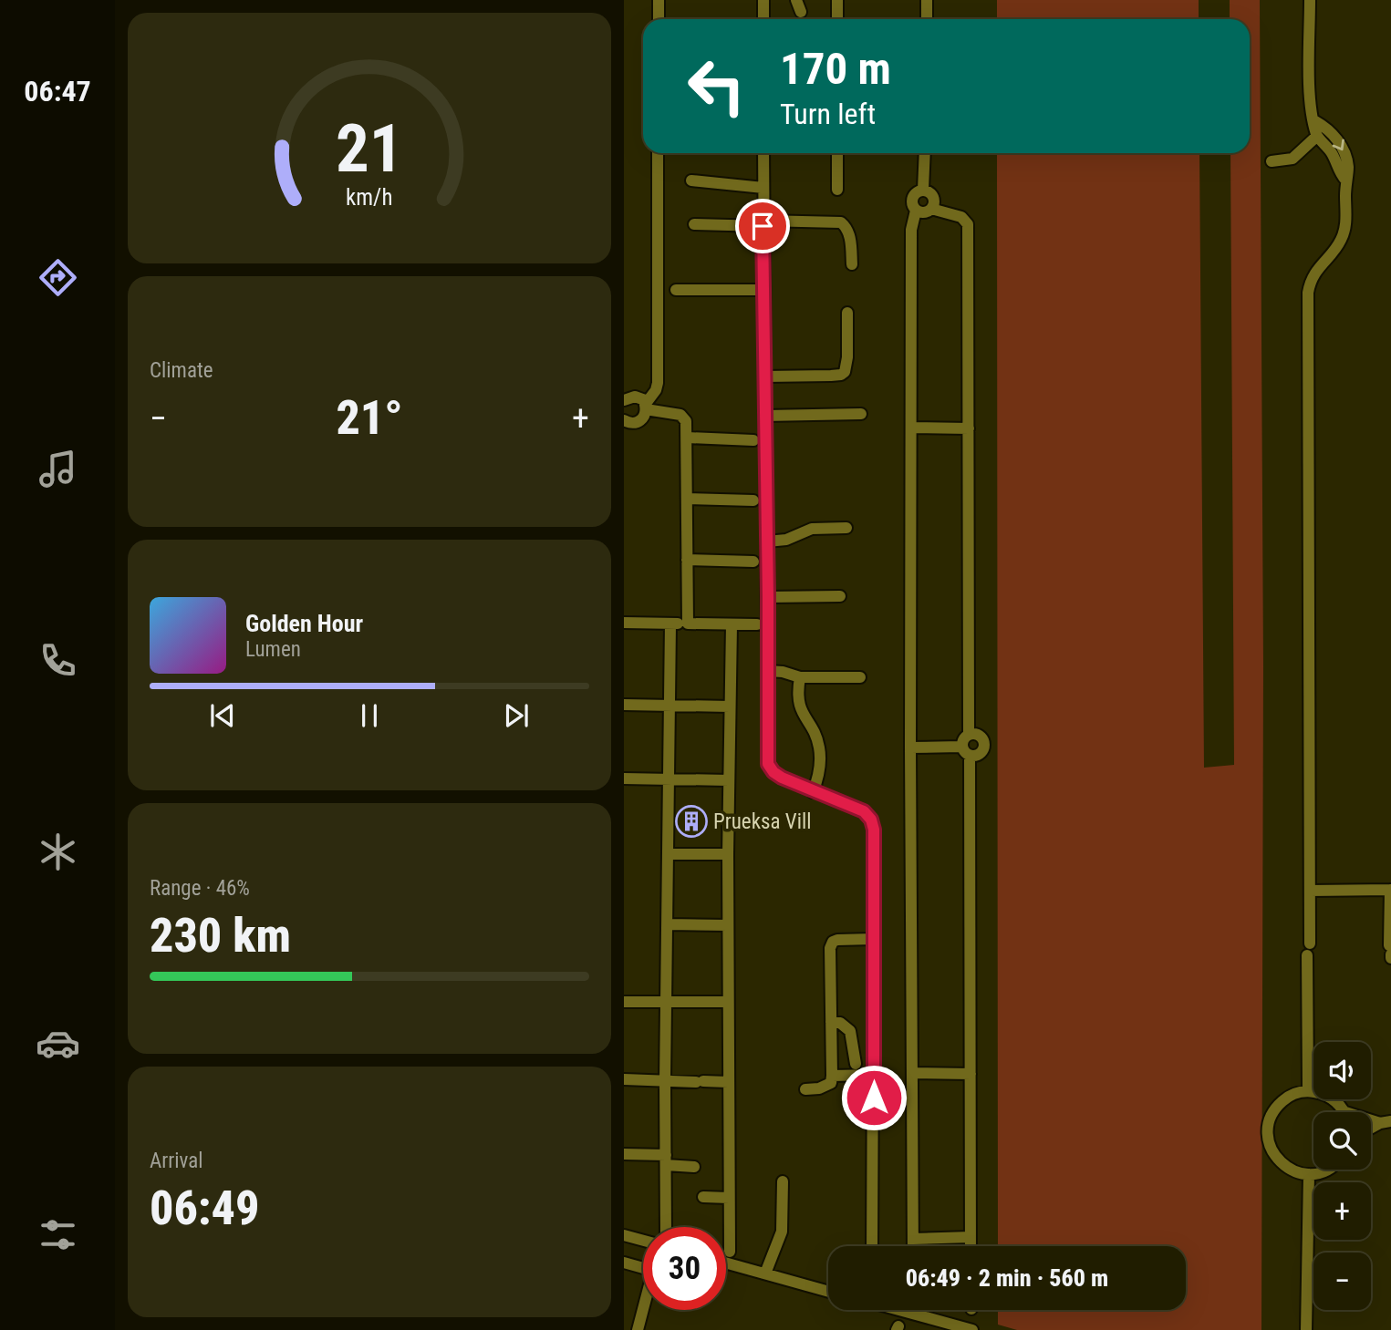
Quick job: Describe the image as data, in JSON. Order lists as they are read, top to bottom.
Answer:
{
  "places": {
    "building": ["Prueksa Vill"]
  },
  "page": {
    "tabs": "06:47",
    "turn": ["170 m", "Turn left"],
    "tile": [
      "Climate",
      ["Range · 46%", "230 km"],
      ["Arrival", "06:49"]
    ],
    "heat": ["−", "21°", "+"],
    "song": ["Golden Hour", "Lumen"],
    "map_buttons": ["+", "−"],
    "limit": "30",
    "trip": "06:49 · 2 min · 560 m",
    "gauge": ["21", "km/h"]
  }
}
